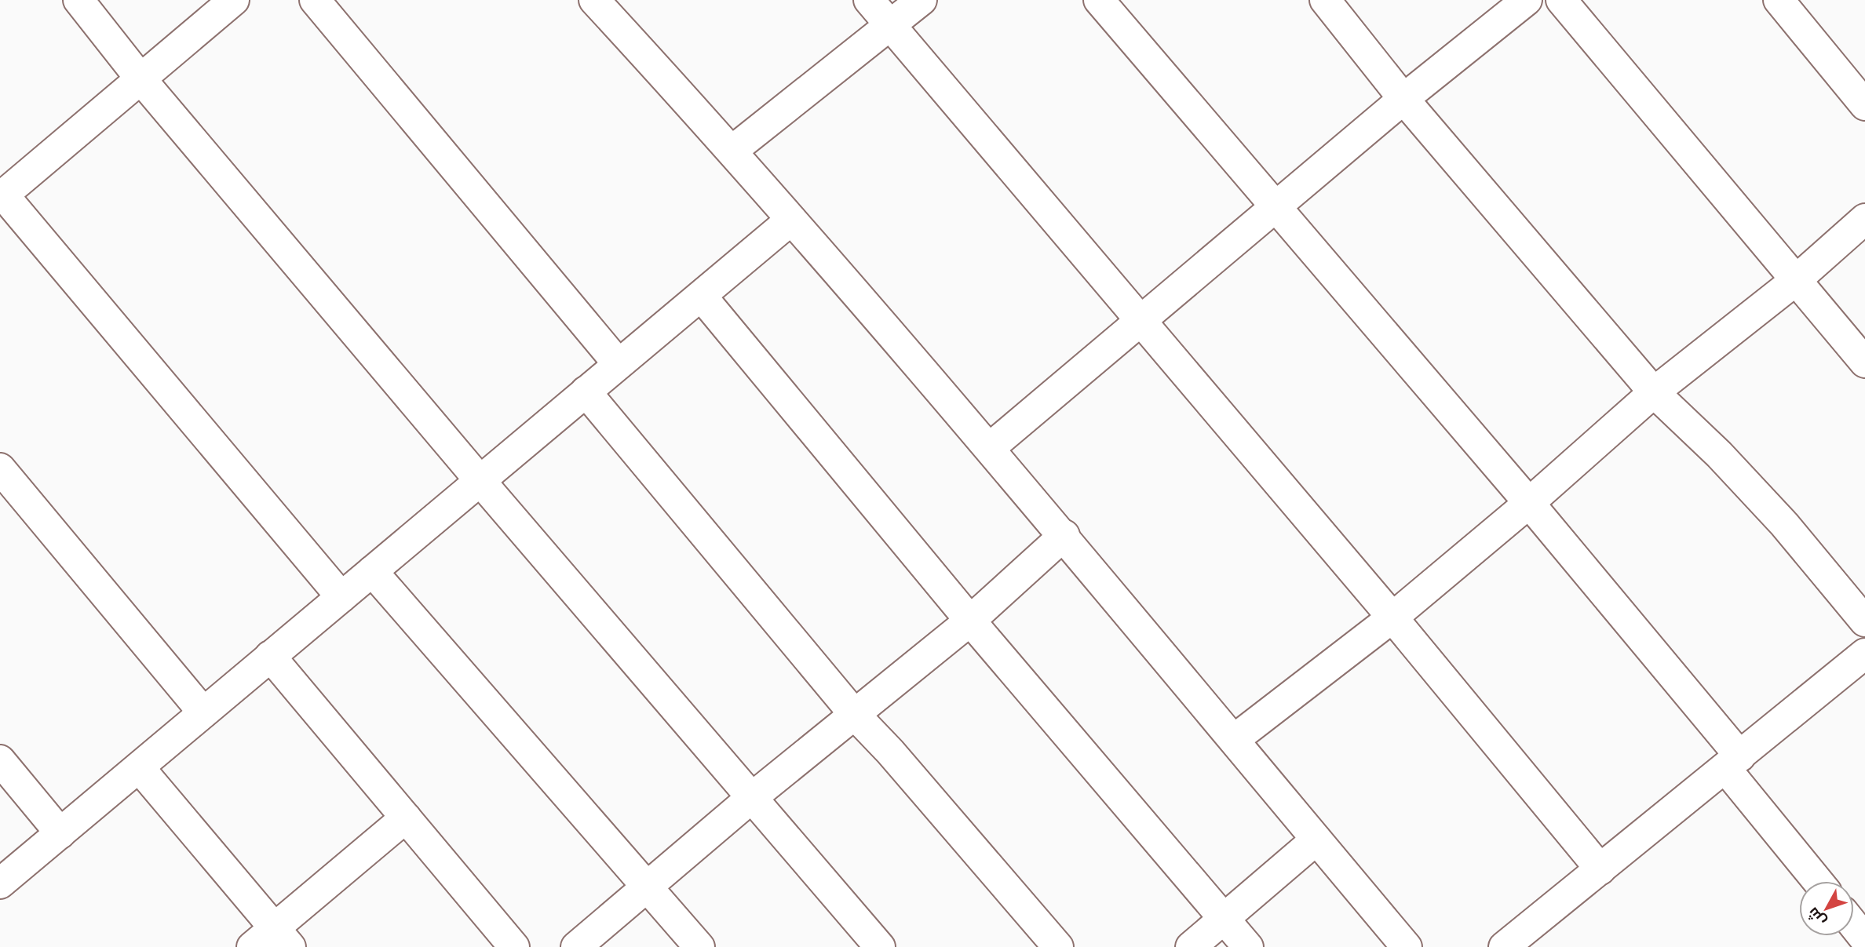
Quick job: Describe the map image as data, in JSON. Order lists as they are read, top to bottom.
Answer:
{
  "north": "bottom left"
}
